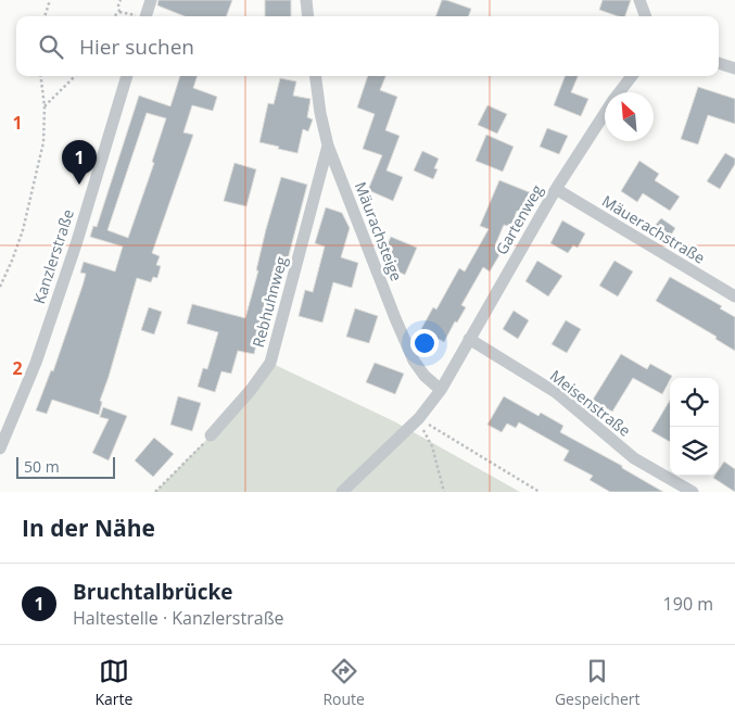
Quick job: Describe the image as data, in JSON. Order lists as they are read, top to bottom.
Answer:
{
  "streets": {
    "street": [
      "Gartenweg",
      "Mäuerachstraße",
      "Mäurachsteige",
      "Kanzlerstraße",
      "Rebhuhnweg",
      "Meisenstraße"
    ]
  },
  "crossings": [
    ["Gartenweg", "Mäuerachstraße"],
    ["Gartenweg", "Mäurachsteige"],
    ["Gartenweg", "Meisenstraße"],
    ["Mäurachsteige", "Rebhuhnweg"]
  ],
  "scale_bar": "50 m",
  "north": "top left",
  "page": {
    "search": "Hier suchen",
    "pins": "1",
    "scale": "50 m",
    "heading": "In der Nähe",
    "list": [
      {
        "mark": "1",
        "name": "Bruchtalbrücke",
        "note": "Haltestelle · Kanzlerstraße",
        "value": "190 m"
      }
    ],
    "nav": ["Karte", "Route", "Gespeichert"]
  },
  "grid": {
    "rows": ["1", "2"]
  }
}
